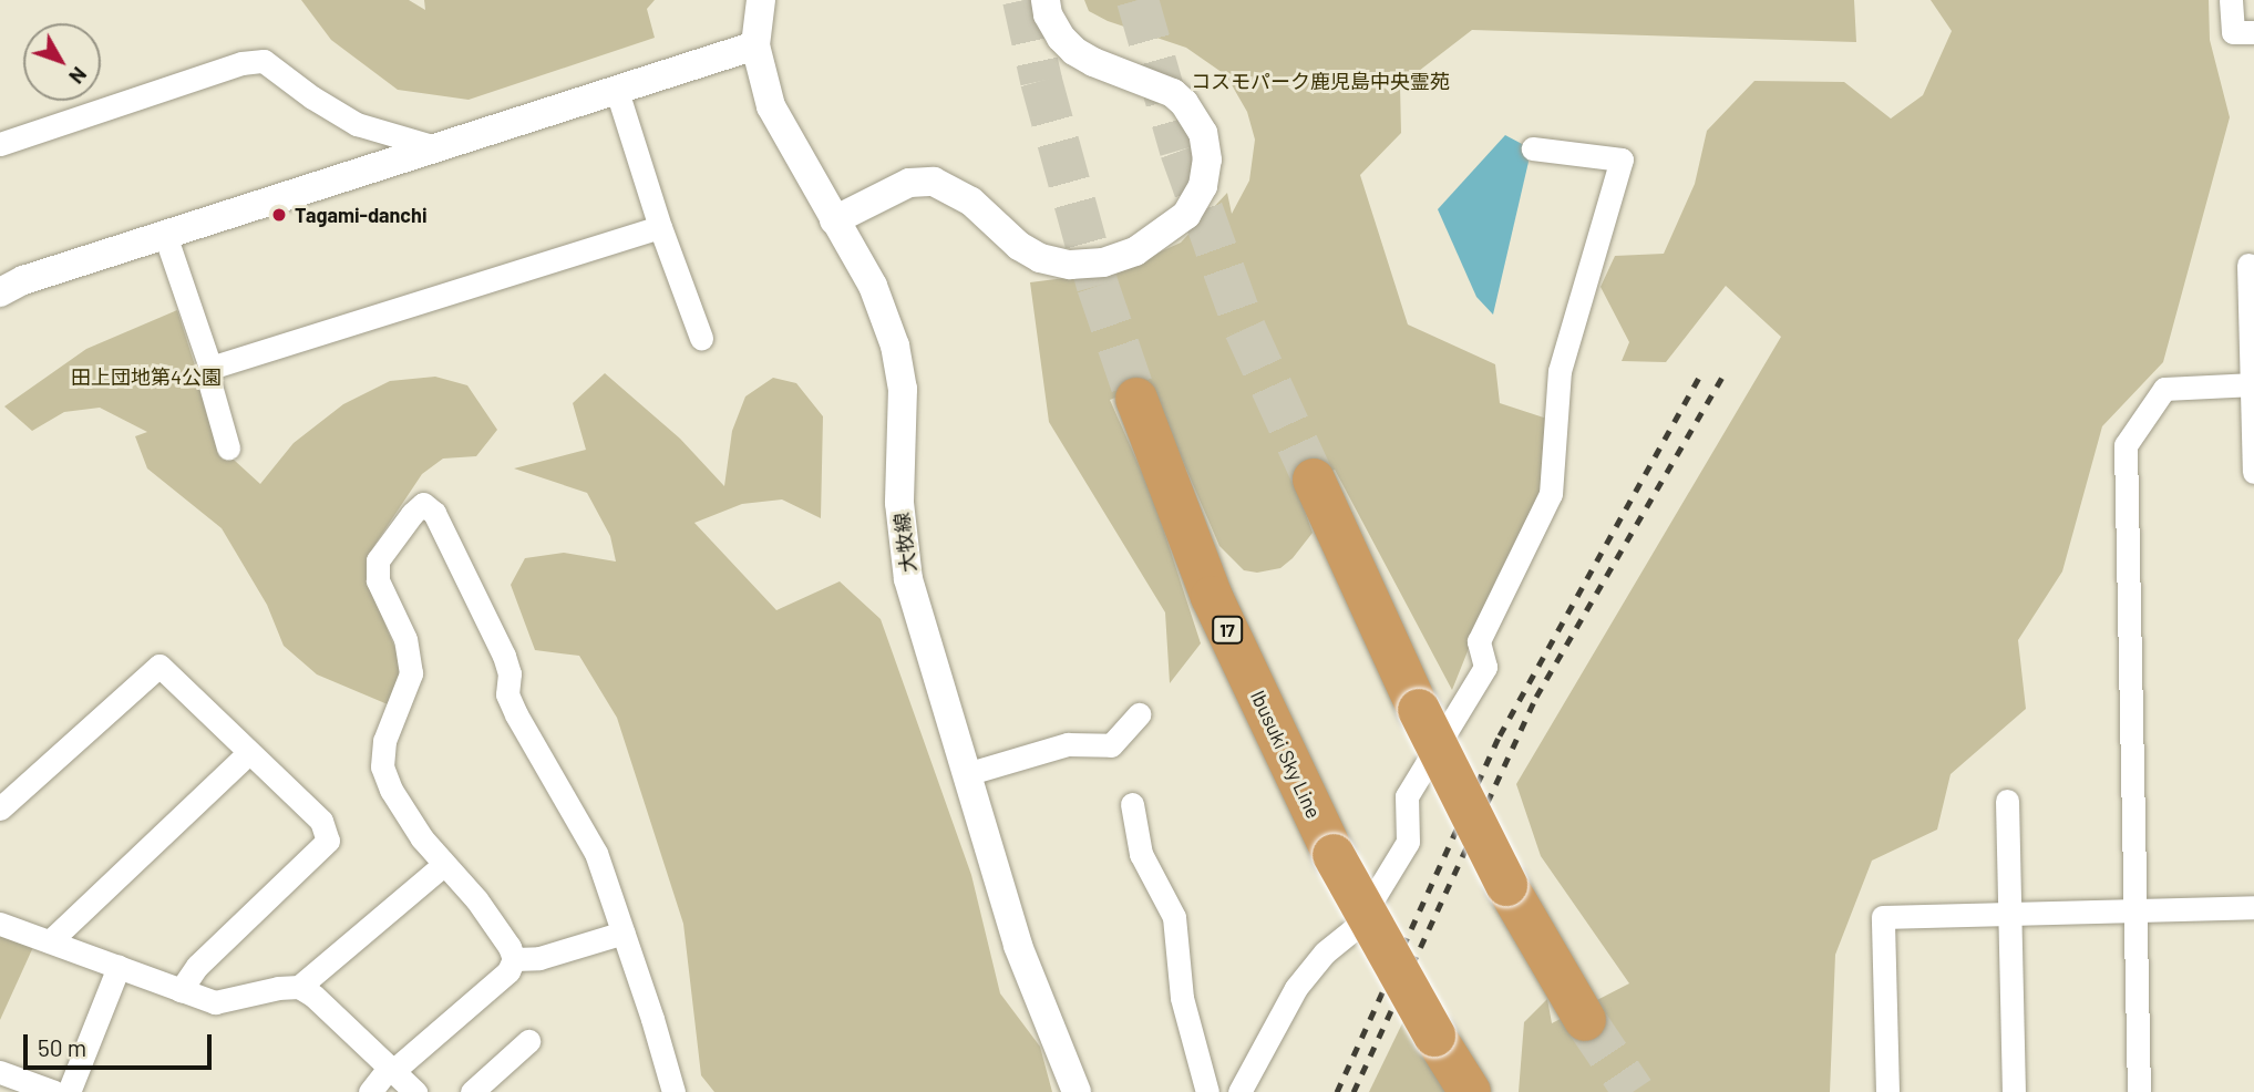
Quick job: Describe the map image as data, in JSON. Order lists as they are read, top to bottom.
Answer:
{
  "streets": {
    "highway": ["17", "Ibusuki Sky Line"],
    "street": ["大牧線"]
  },
  "parks": ["コスモパーク鹿児島中央霊苑", "田上団地第4公園"],
  "places": ["Tagami-danchi"],
  "scale_bar": "50 m",
  "north": "bottom right"
}
